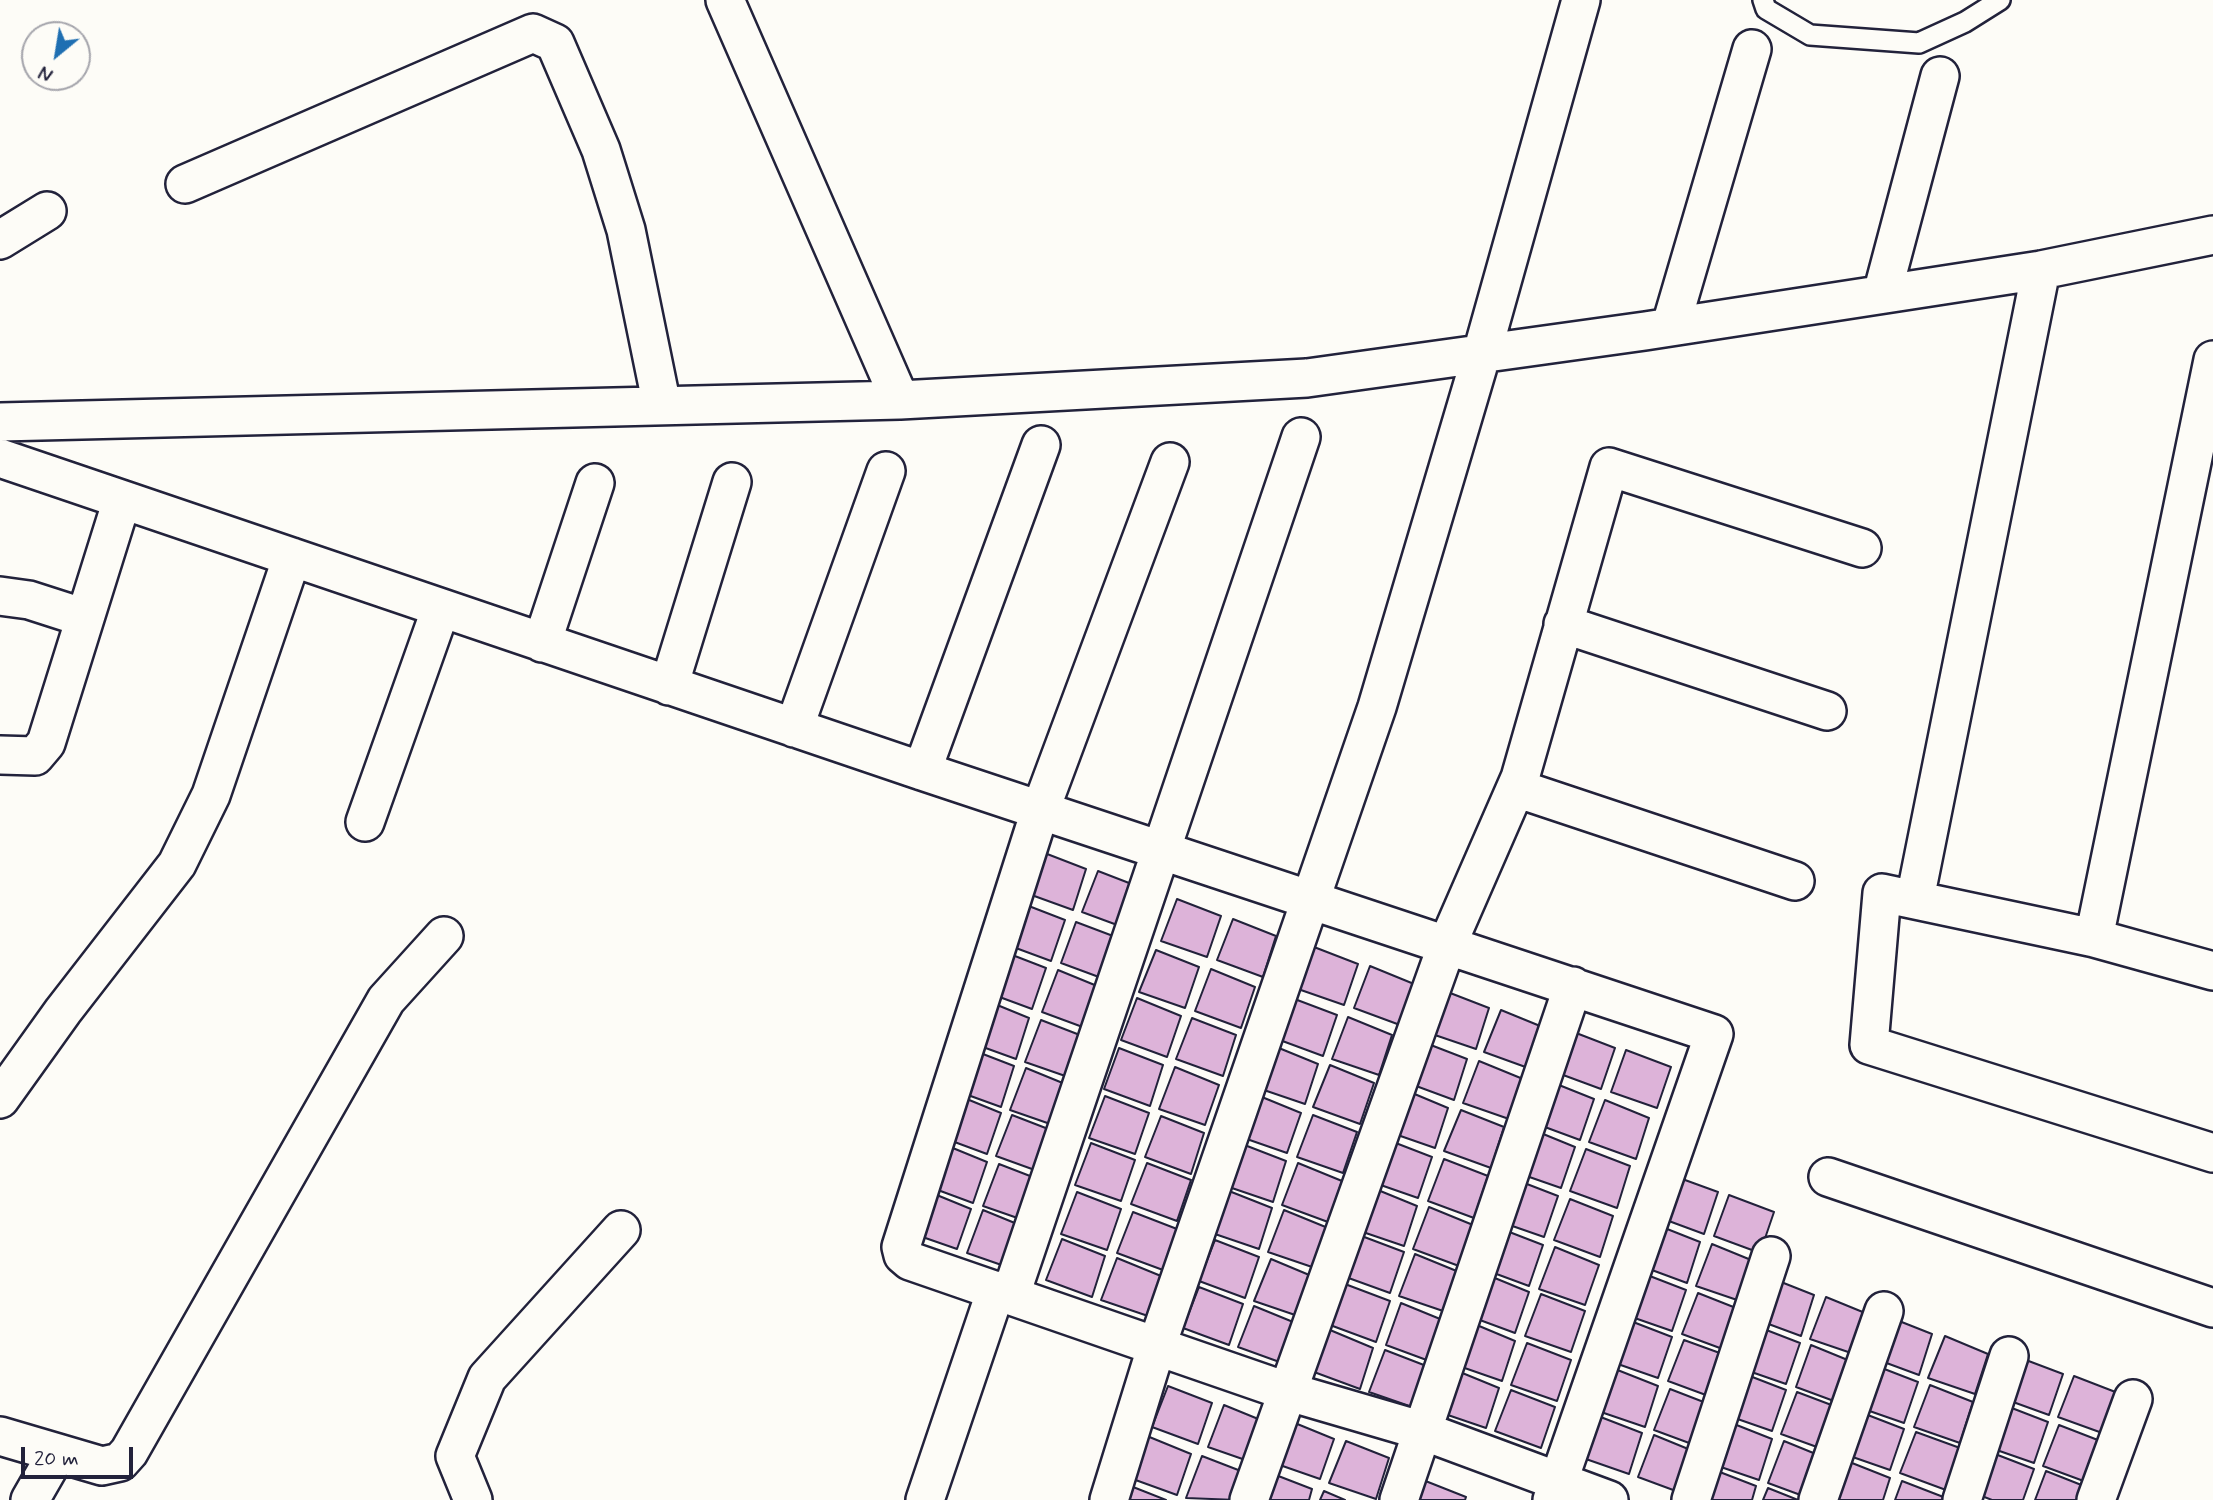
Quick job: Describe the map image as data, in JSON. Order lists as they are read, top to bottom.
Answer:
{
  "scale_bar": "20 m",
  "north": "bottom left"
}
